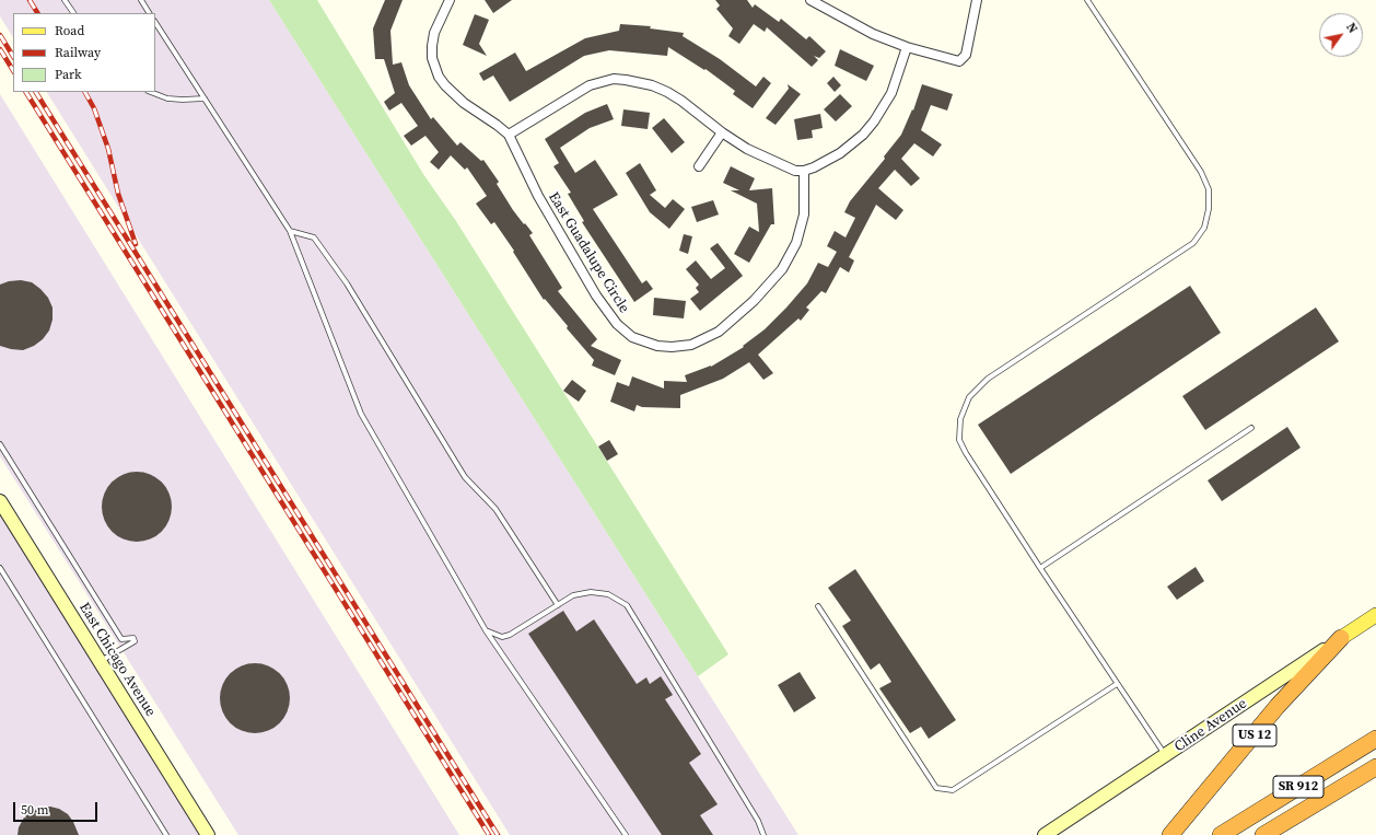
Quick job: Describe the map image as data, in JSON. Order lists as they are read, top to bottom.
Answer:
{
  "streets": {
    "highway": ["US 12", "SR 912"],
    "main road": ["East Chicago Avenue", "Cline Avenue"],
    "street": ["East Guadalupe Circle"]
  },
  "crossings": [
    ["Cline Avenue", "US 12"]
  ],
  "legend": ["Road", "Railway", "Park"],
  "scale_bar": "50 m",
  "north": "top right"
}
